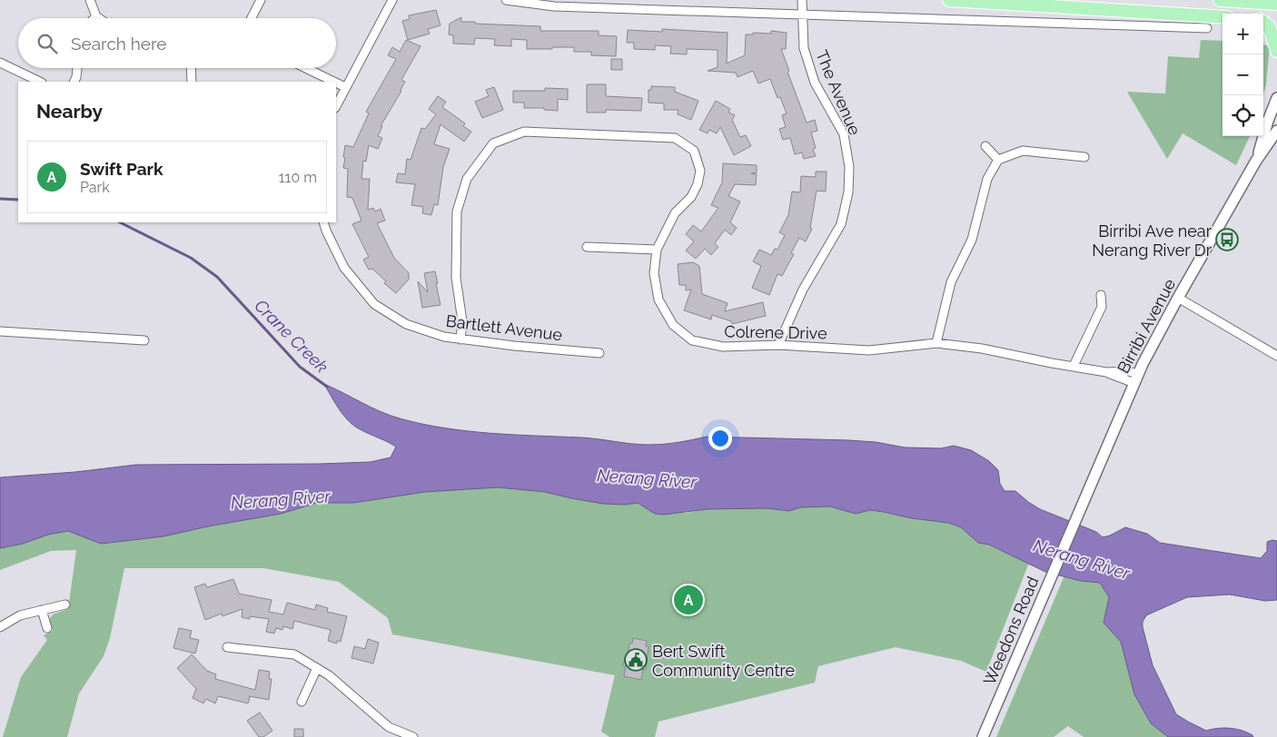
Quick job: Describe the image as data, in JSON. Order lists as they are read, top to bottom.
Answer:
{
  "streets": {
    "street": [
      "The Avenue",
      "Birribi Avenue",
      "Bartlett Avenue",
      "Colrene Drive",
      "Weedons Road"
    ]
  },
  "crossings": [
    ["The Avenue", "Colrene Drive"],
    ["Birribi Avenue", "Colrene Drive"],
    ["Birribi Avenue", "Weedons Road"],
    ["Bartlett Avenue", "Colrene Drive"]
  ],
  "water": ["Crane Creek", "Nerang River"],
  "places": {
    "bus stop": ["Birribi Ave near Nerang River Dr"],
    "public building": ["Bert Swift Community Centre"]
  },
  "page": {
    "map_buttons": ["+", "−"],
    "search": "Search here",
    "heading": "Nearby",
    "list": [
      {
        "mark": "A",
        "name": "Swift Park",
        "note": "Park",
        "value": "110 m"
      }
    ],
    "pins": "A"
  }
}
